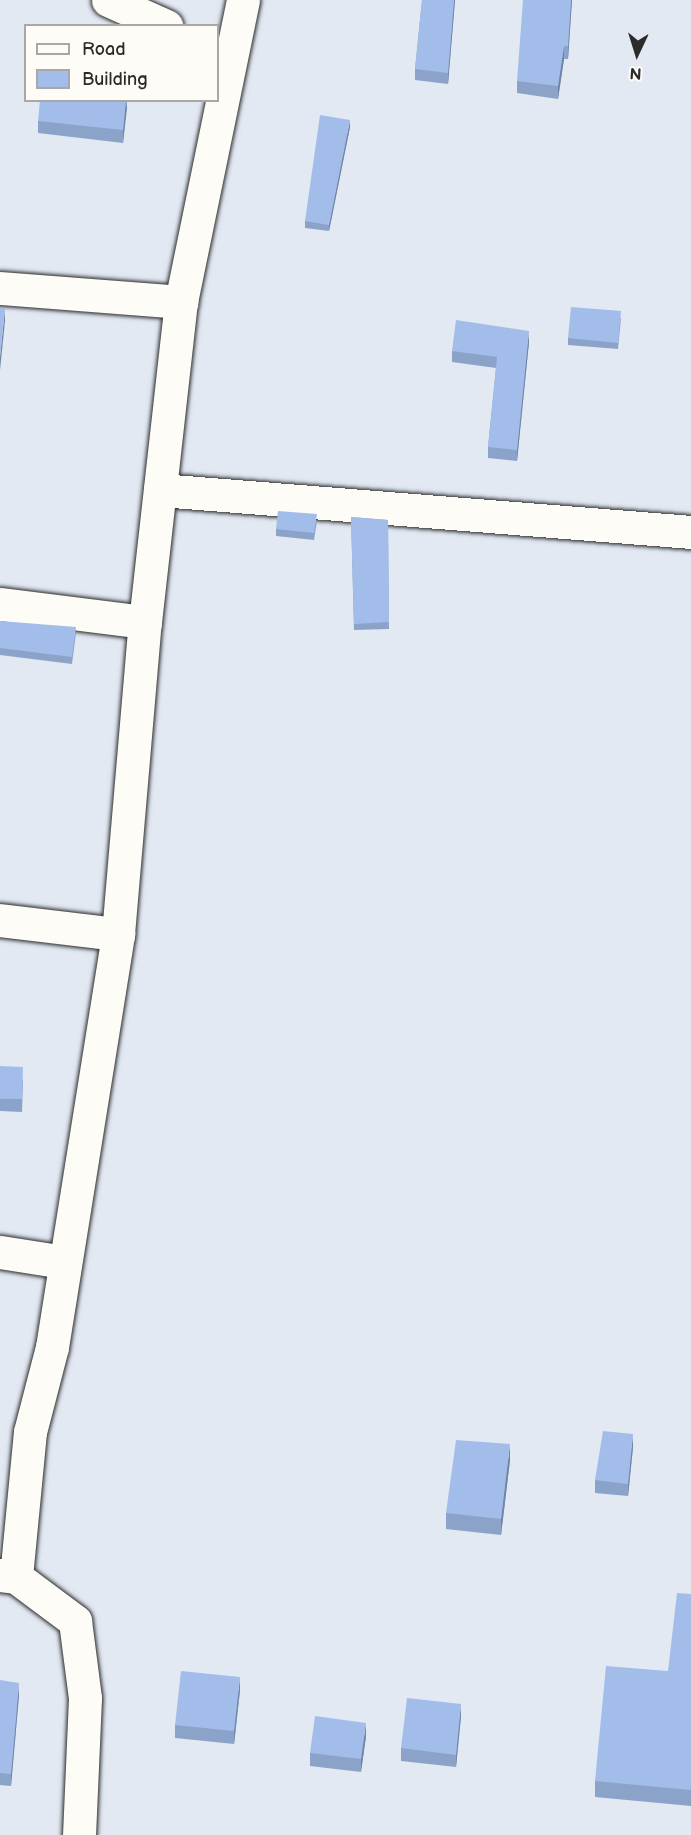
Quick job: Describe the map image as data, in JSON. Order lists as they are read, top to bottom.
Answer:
{
  "legend": ["Road", "Building"],
  "north": "bottom"
}
